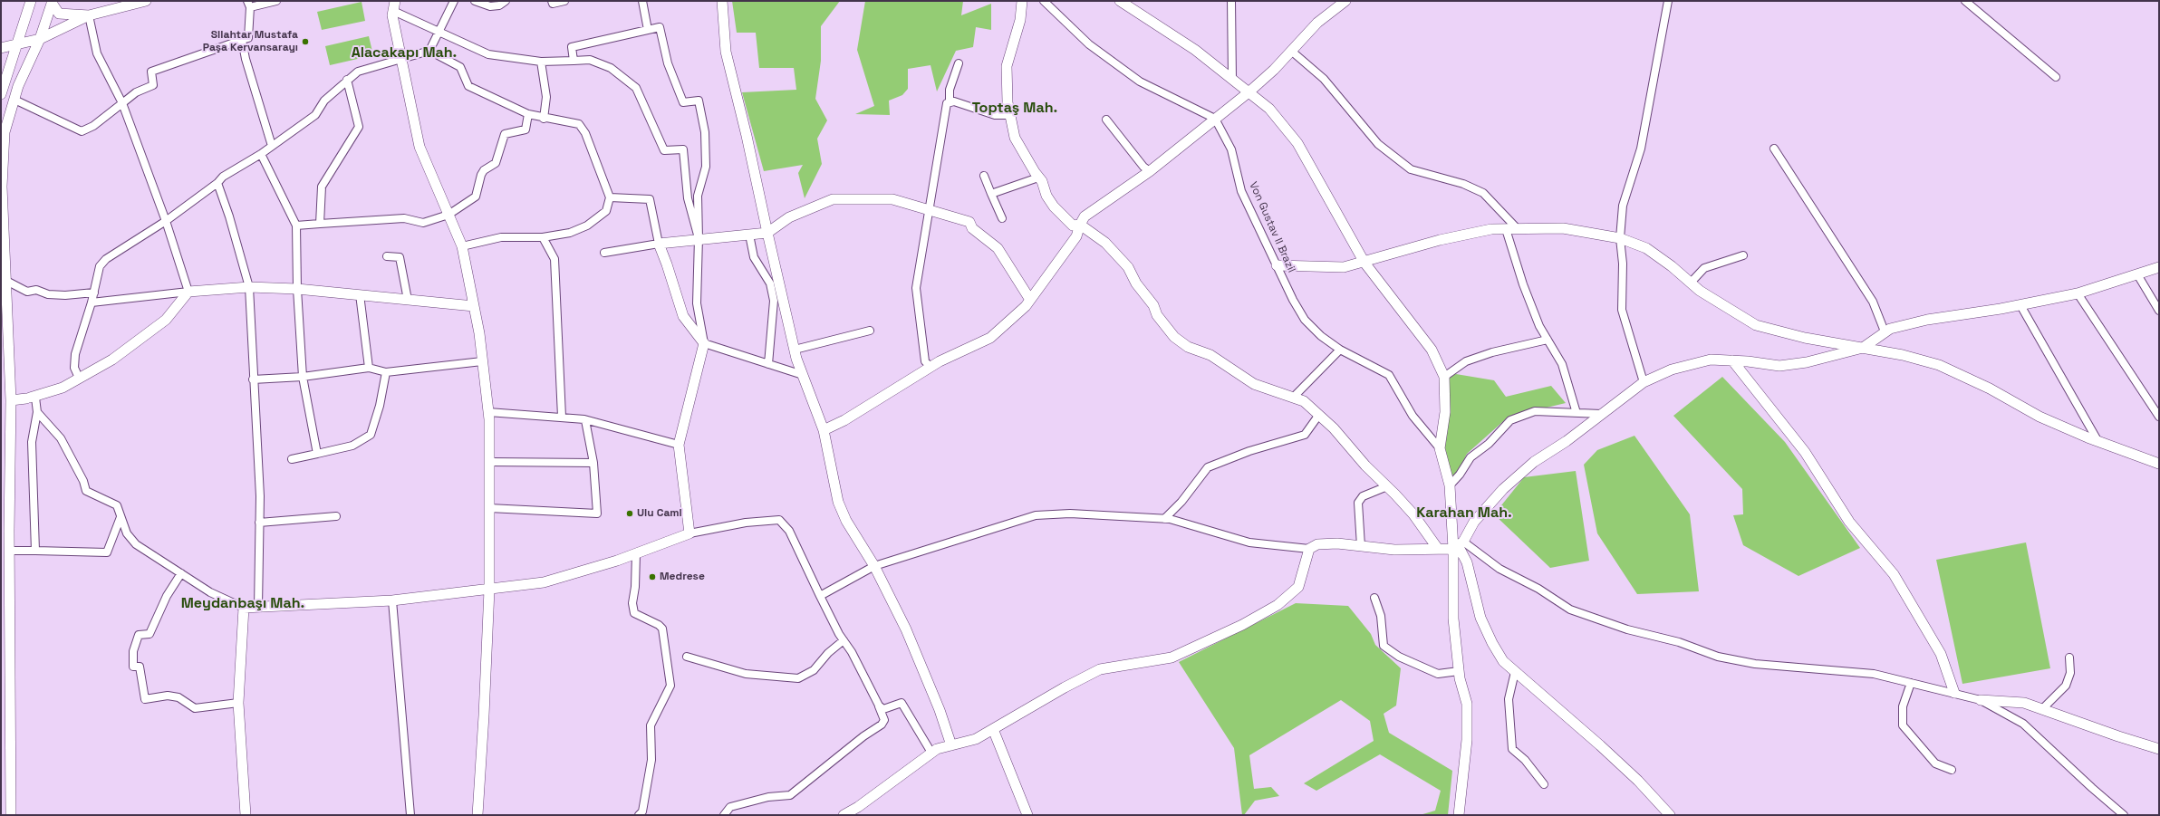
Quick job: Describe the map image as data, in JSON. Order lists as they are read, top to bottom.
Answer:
{
  "streets": {
    "street": ["Von Gustav II Brazil"]
  },
  "districts": [
    "Alacakapı Mah.",
    "Toptaş Mah.",
    "Karahan Mah.",
    "Meydanbaşı Mah."
  ],
  "places": ["Silahtar Mustafa Paşa Kervansarayı", "Ulu Cami", "Medrese"]
}
